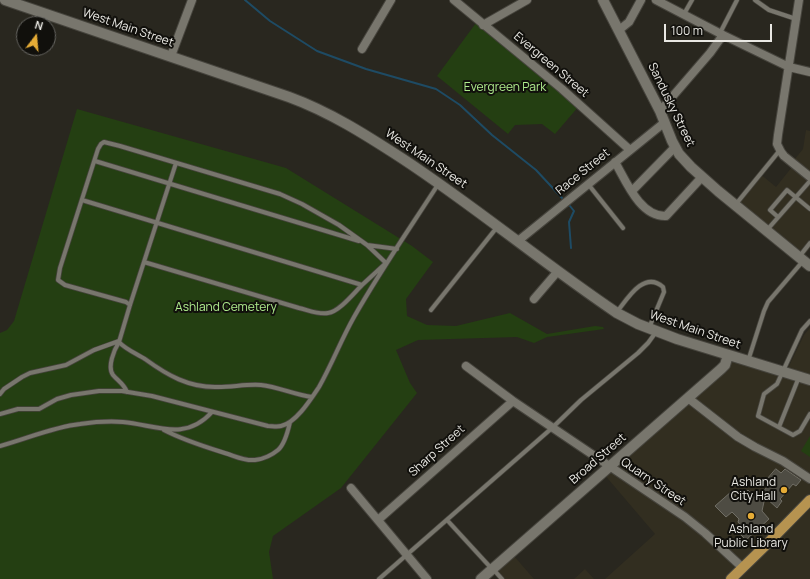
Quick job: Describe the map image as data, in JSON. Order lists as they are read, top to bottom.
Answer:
{
  "streets": {
    "street": [
      "West Main Street",
      "Evergreen Street",
      "Sandusky Street",
      "Race Street",
      "Sharp Street",
      "Broad Street",
      "Quarry Street"
    ]
  },
  "crossings": [
    ["West Main Street", "Race Street"],
    ["West Main Street", "Broad Street"],
    ["Evergreen Street", "Race Street"],
    ["Sandusky Street", "Race Street"],
    ["Sharp Street", "Quarry Street"],
    ["Broad Street", "Quarry Street"]
  ],
  "parks": ["Evergreen Park", "Ashland Cemetery"],
  "places": ["Ashland City Hall", "Ashland Public Library"],
  "scale_bar": "100 m",
  "north": "top"
}
